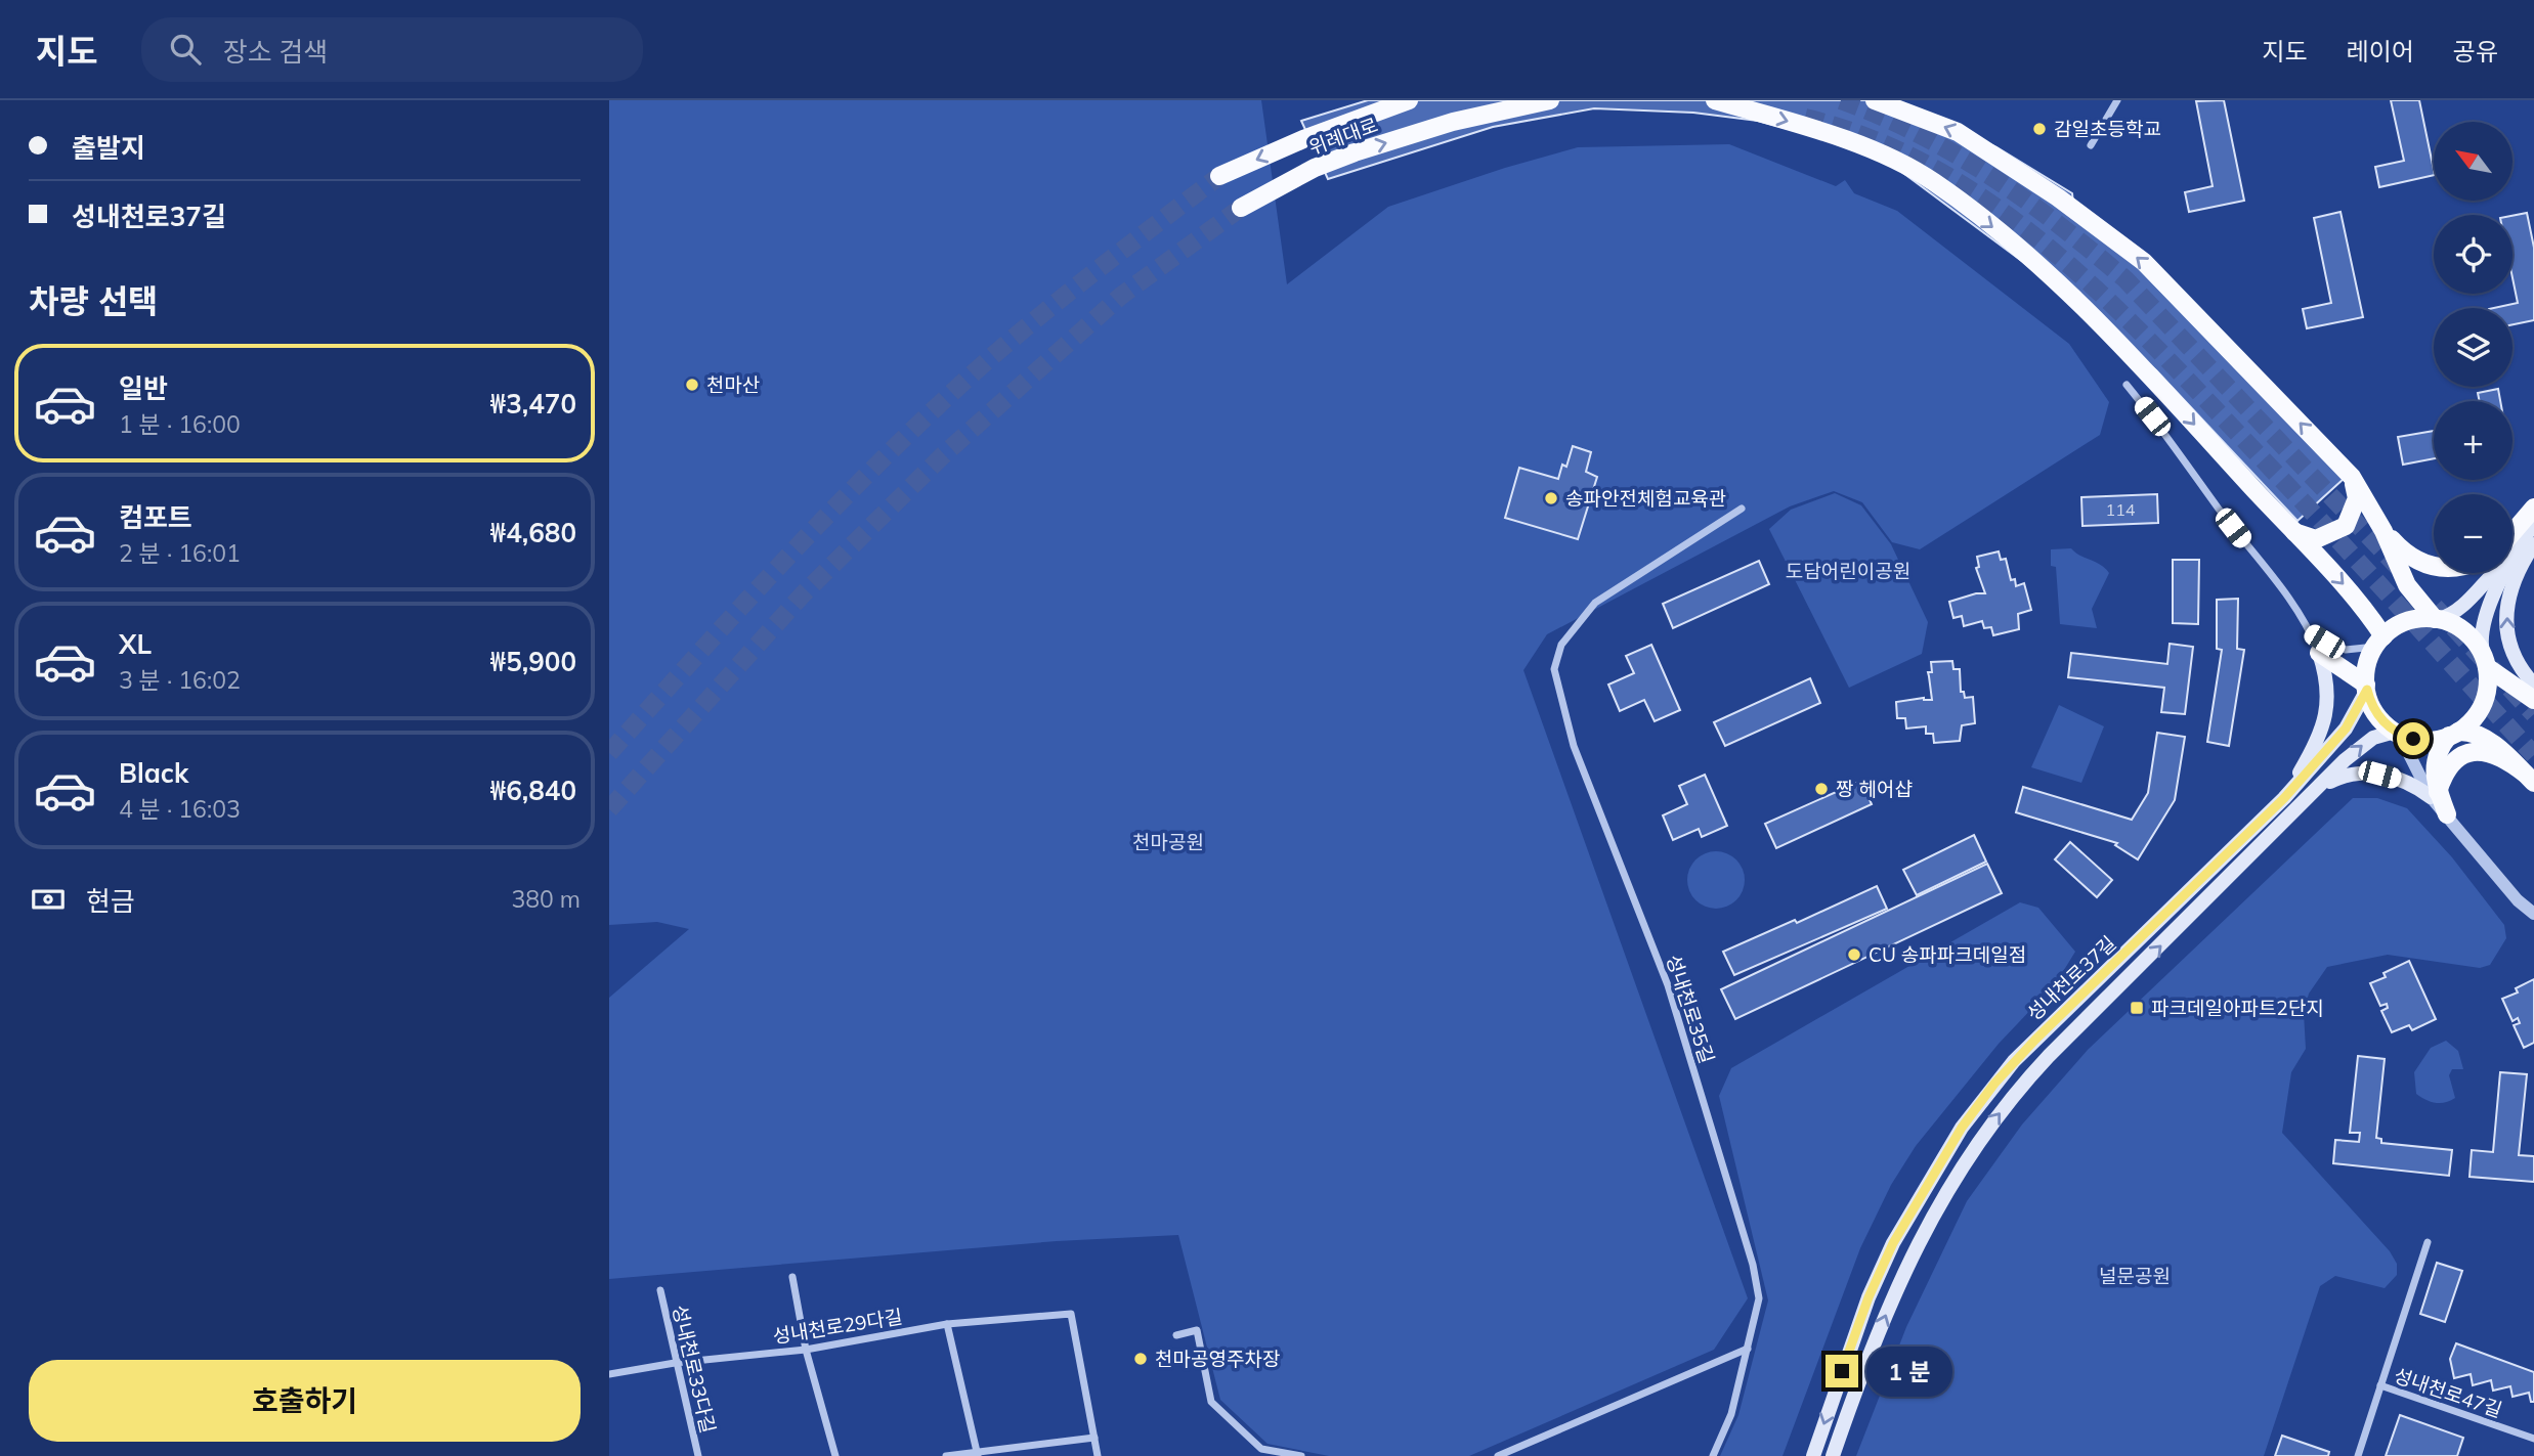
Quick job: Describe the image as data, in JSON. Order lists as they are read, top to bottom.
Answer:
{
  "streets": {
    "main road": ["위례대로", "성내천로37길"],
    "street": [
      "성내천로35길",
      "성내천로29다길",
      "성내천로33다길",
      "성내천로47길"
    ]
  },
  "crossings": [
    ["성내천로29다길", "성내천로33다길"]
  ],
  "parks": ["도담어린이공원", "천마공원", "널문공원"],
  "places": {
    "other": [
      "감일초등학교",
      "천마산",
      "송파안전체험교육관",
      "짱 헤어샵",
      "CU 송파파크데일점",
      "천마공영주차장"
    ],
    "transit": ["파크데일아파트2단지"]
  },
  "house_numbers": ["114"],
  "north": "top left",
  "page": {
    "header": "지도",
    "search": "장소 검색",
    "nav": ["지도", "레이어", "공유"],
    "banner": ["출발지", "성내천로37길"],
    "map_buttons": ["+", "−"],
    "heading": "차량 선택",
    "list": [
      {
        "name": "일반",
        "note": "1 분 · 16:00",
        "value": "₩3,470"
      },
      {
        "name": "컴포트",
        "note": "2 분 · 16:01",
        "value": "₩4,680"
      },
      {
        "name": "XL",
        "note": "3 분 · 16:02",
        "value": "₩5,900"
      },
      {
        "name": "Black",
        "note": "4 분 · 16:03",
        "value": "₩6,840"
      }
    ],
    "pay": ["현금", "380 m"],
    "buttons": "호출하기",
    "bubble": "1 분"
  }
}
